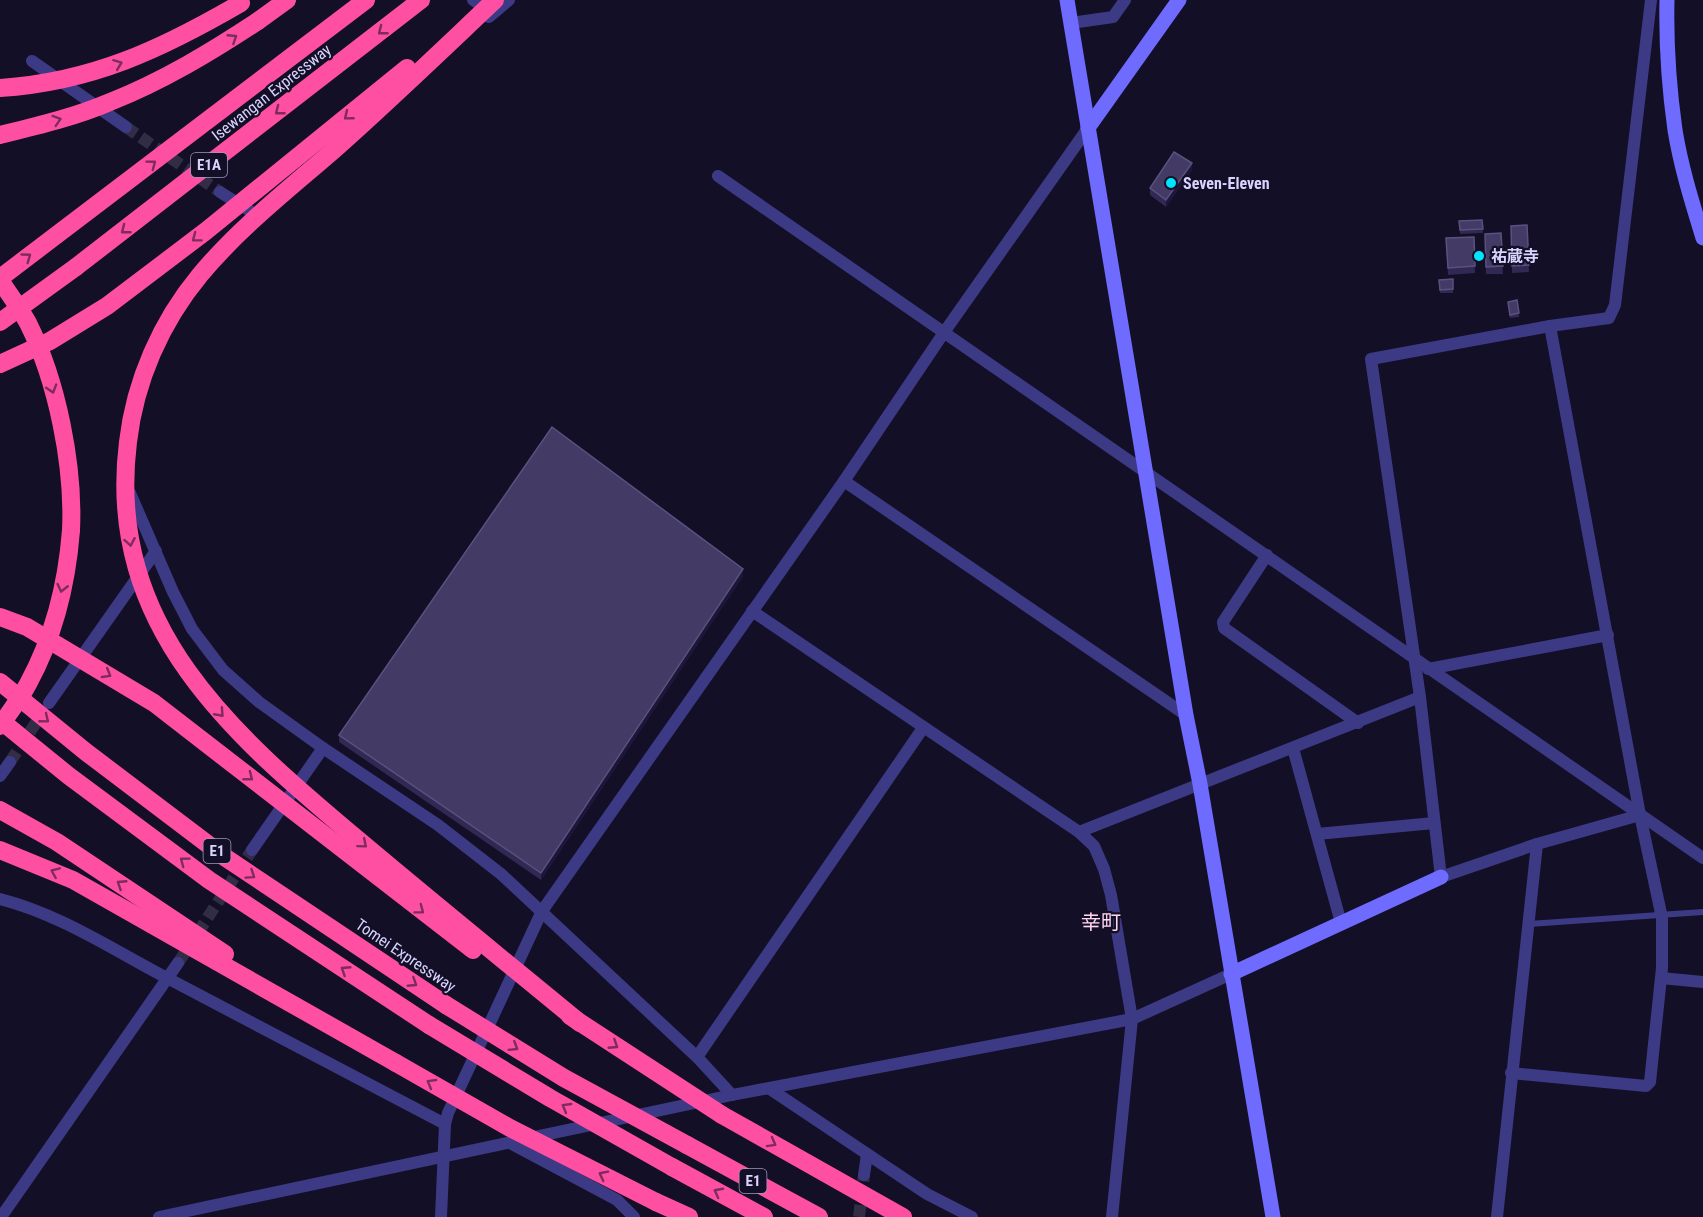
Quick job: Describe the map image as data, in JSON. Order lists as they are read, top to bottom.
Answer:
{
  "streets": {
    "highway": [
      "Isewangan Expressway",
      "E1A",
      "E1",
      "Tomei Expressway"
    ]
  },
  "districts": ["幸町"],
  "places": ["Seven-Eleven", "祐蔵寺"]
}
